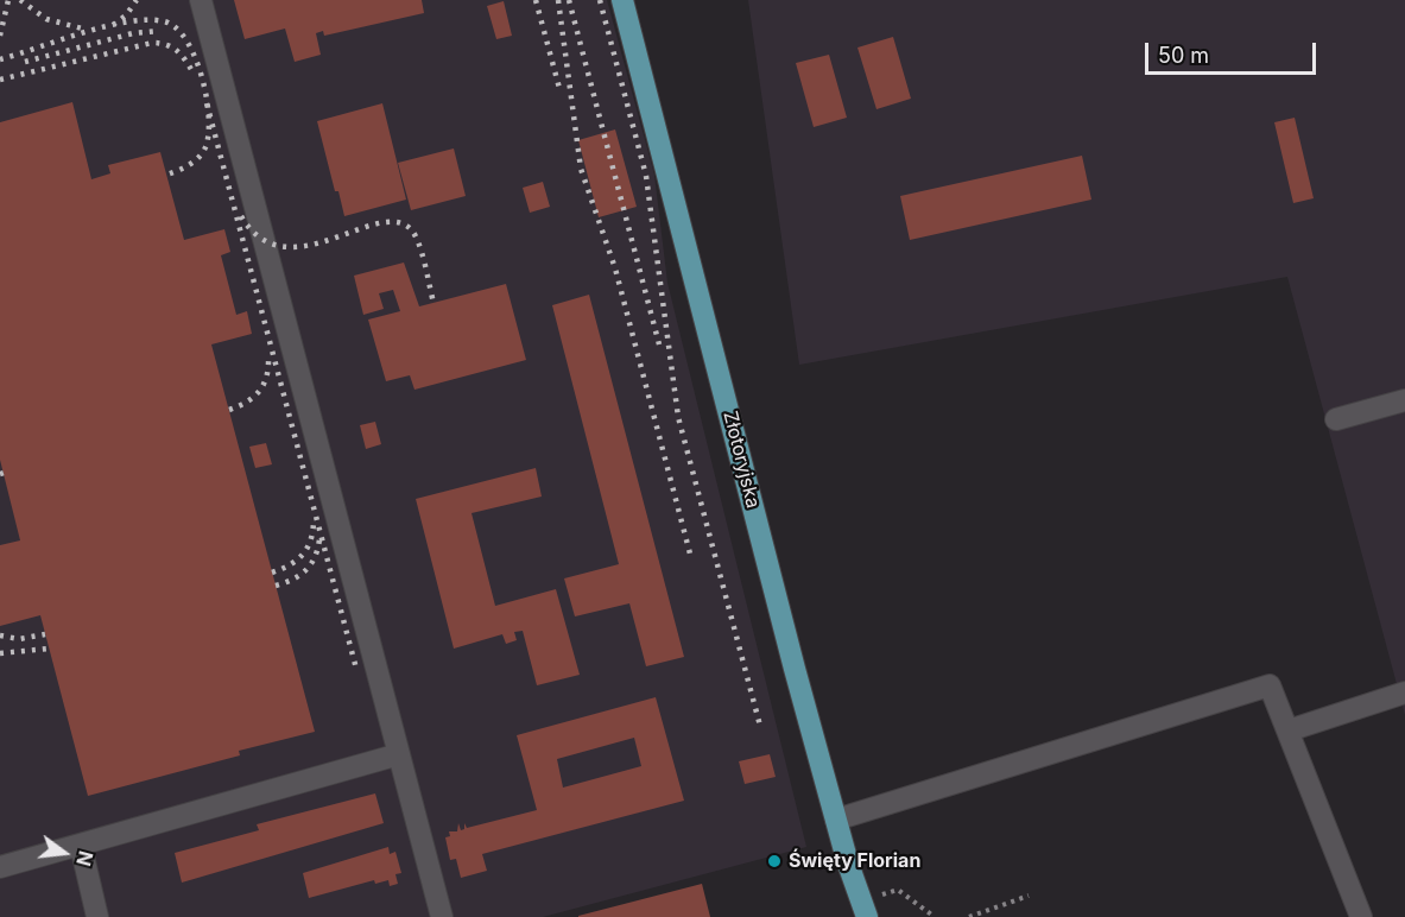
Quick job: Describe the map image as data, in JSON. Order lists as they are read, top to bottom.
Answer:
{
  "streets": {
    "main road": ["Złotoryjska"]
  },
  "places": ["Święty Florian"],
  "scale_bar": "50 m",
  "north": "right"
}
